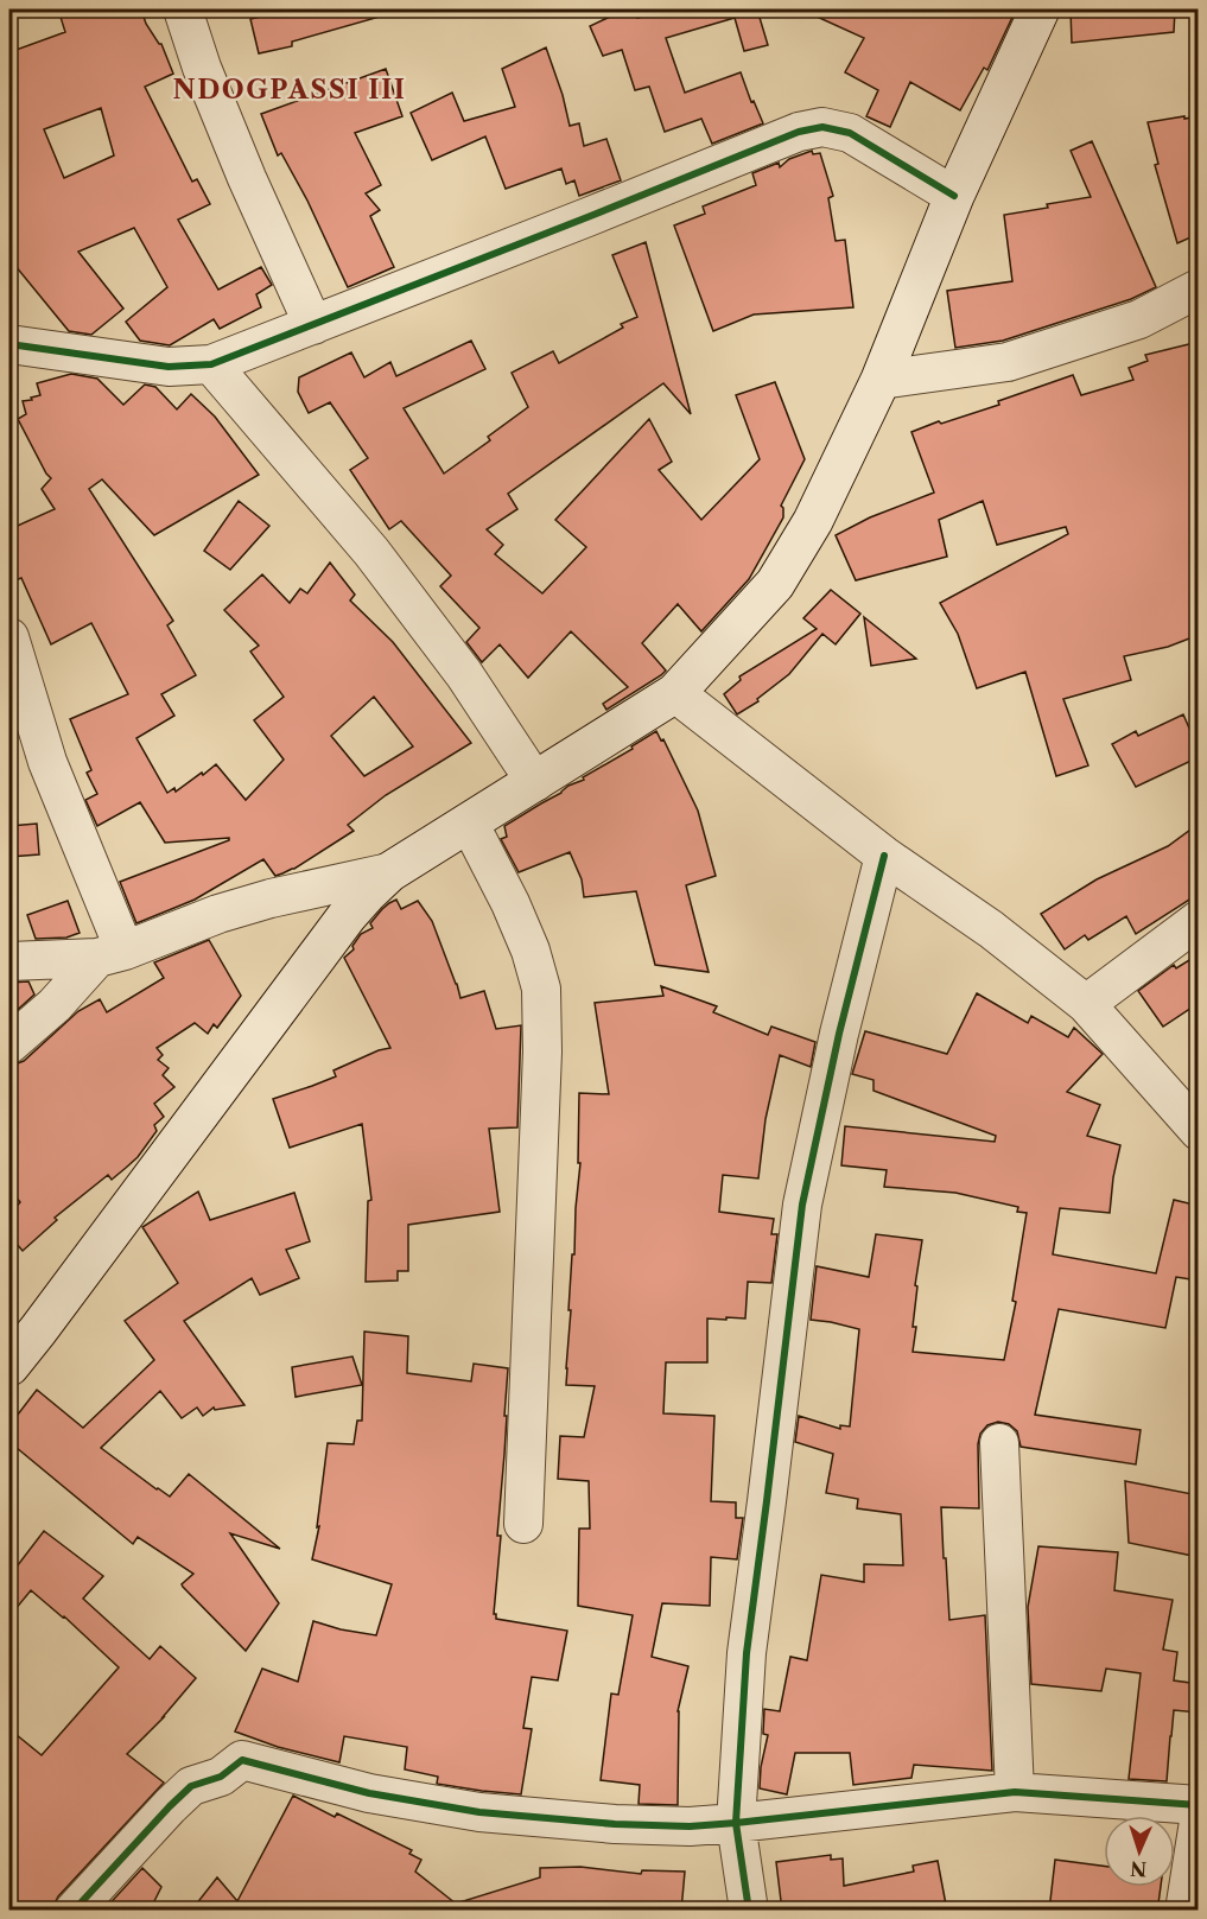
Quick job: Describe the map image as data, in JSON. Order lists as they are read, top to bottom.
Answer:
{
  "districts": ["NDOGPASSI III"],
  "north": "bottom"
}
